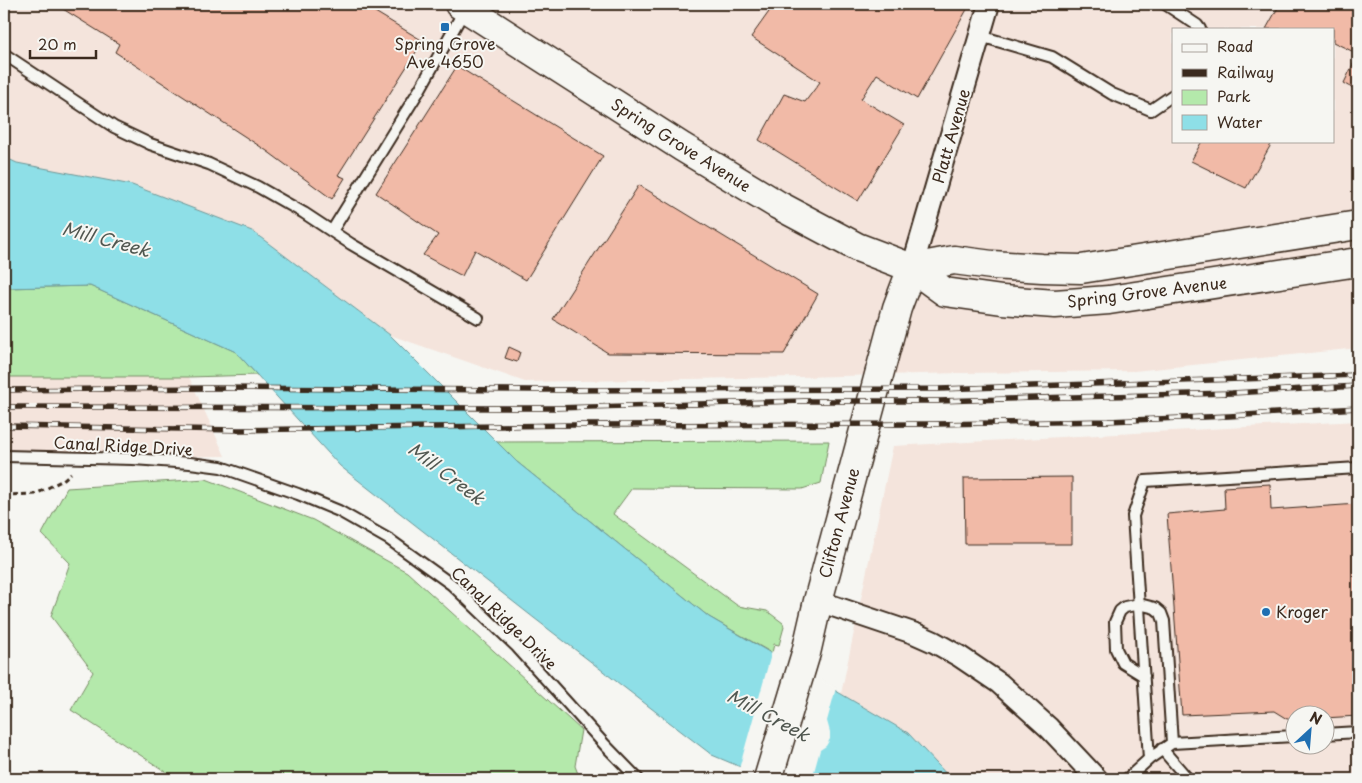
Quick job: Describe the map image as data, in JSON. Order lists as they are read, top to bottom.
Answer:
{
  "streets": {
    "main road": ["Spring Grove Avenue", "Clifton Avenue"],
    "street": ["Platt Avenue"],
    "lane": ["Canal Ridge Drive"]
  },
  "crossings": [
    ["Platt Avenue", "Spring Grove Avenue"],
    ["Platt Avenue", "Clifton Avenue"],
    ["Spring Grove Avenue", "Clifton Avenue"]
  ],
  "water": ["Mill Creek"],
  "places": {
    "transit": ["Spring Grove Ave 4650"],
    "other": ["Kroger"]
  },
  "legend": [
    "Road",
    "Railway",
    "Park",
    "Water"
  ],
  "scale_bar": "20 m",
  "north": "top right"
}
